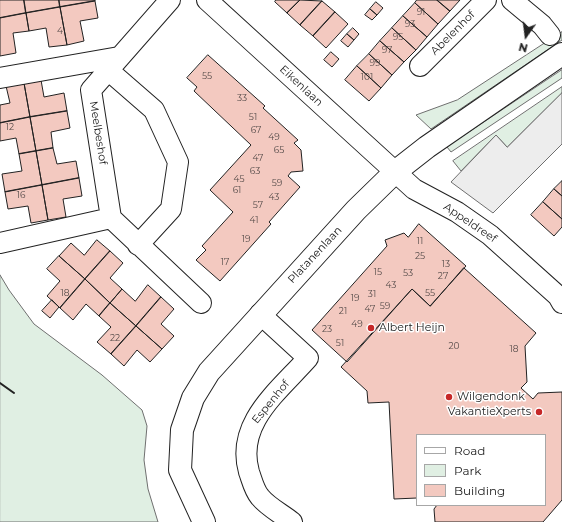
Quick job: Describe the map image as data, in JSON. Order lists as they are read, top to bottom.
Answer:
{
  "streets": {
    "street": [
      "Abelenhof",
      "Eikenlaan",
      "Meelbeshof",
      "Appeldreef",
      "Platanenlaan",
      "Espenhof"
    ]
  },
  "crossings": [
    ["Eikenlaan", "Appeldreef"],
    ["Eikenlaan", "Platanenlaan"],
    ["Appeldreef", "Platanenlaan"],
    ["Platanenlaan", "Espenhof"]
  ],
  "places": ["Albert Heijn", "Wilgendonk", "VakantieXperts"],
  "house_numbers": [
    "91",
    "93",
    "4",
    "95",
    "97",
    "99",
    "55",
    "101",
    "33",
    "51",
    "12",
    "67",
    "49",
    "65",
    "47",
    "63",
    "45",
    "59",
    "61",
    "16",
    "43",
    "57",
    "41",
    "19",
    "11",
    "25",
    "17",
    "13",
    "15",
    "53",
    "27",
    "43",
    "18",
    "55",
    "31",
    "19",
    "59",
    "47",
    "21",
    "49",
    "23",
    "22",
    "51",
    "20",
    "18"
  ],
  "legend": ["Road", "Park", "Building"],
  "north": "bottom"
}
